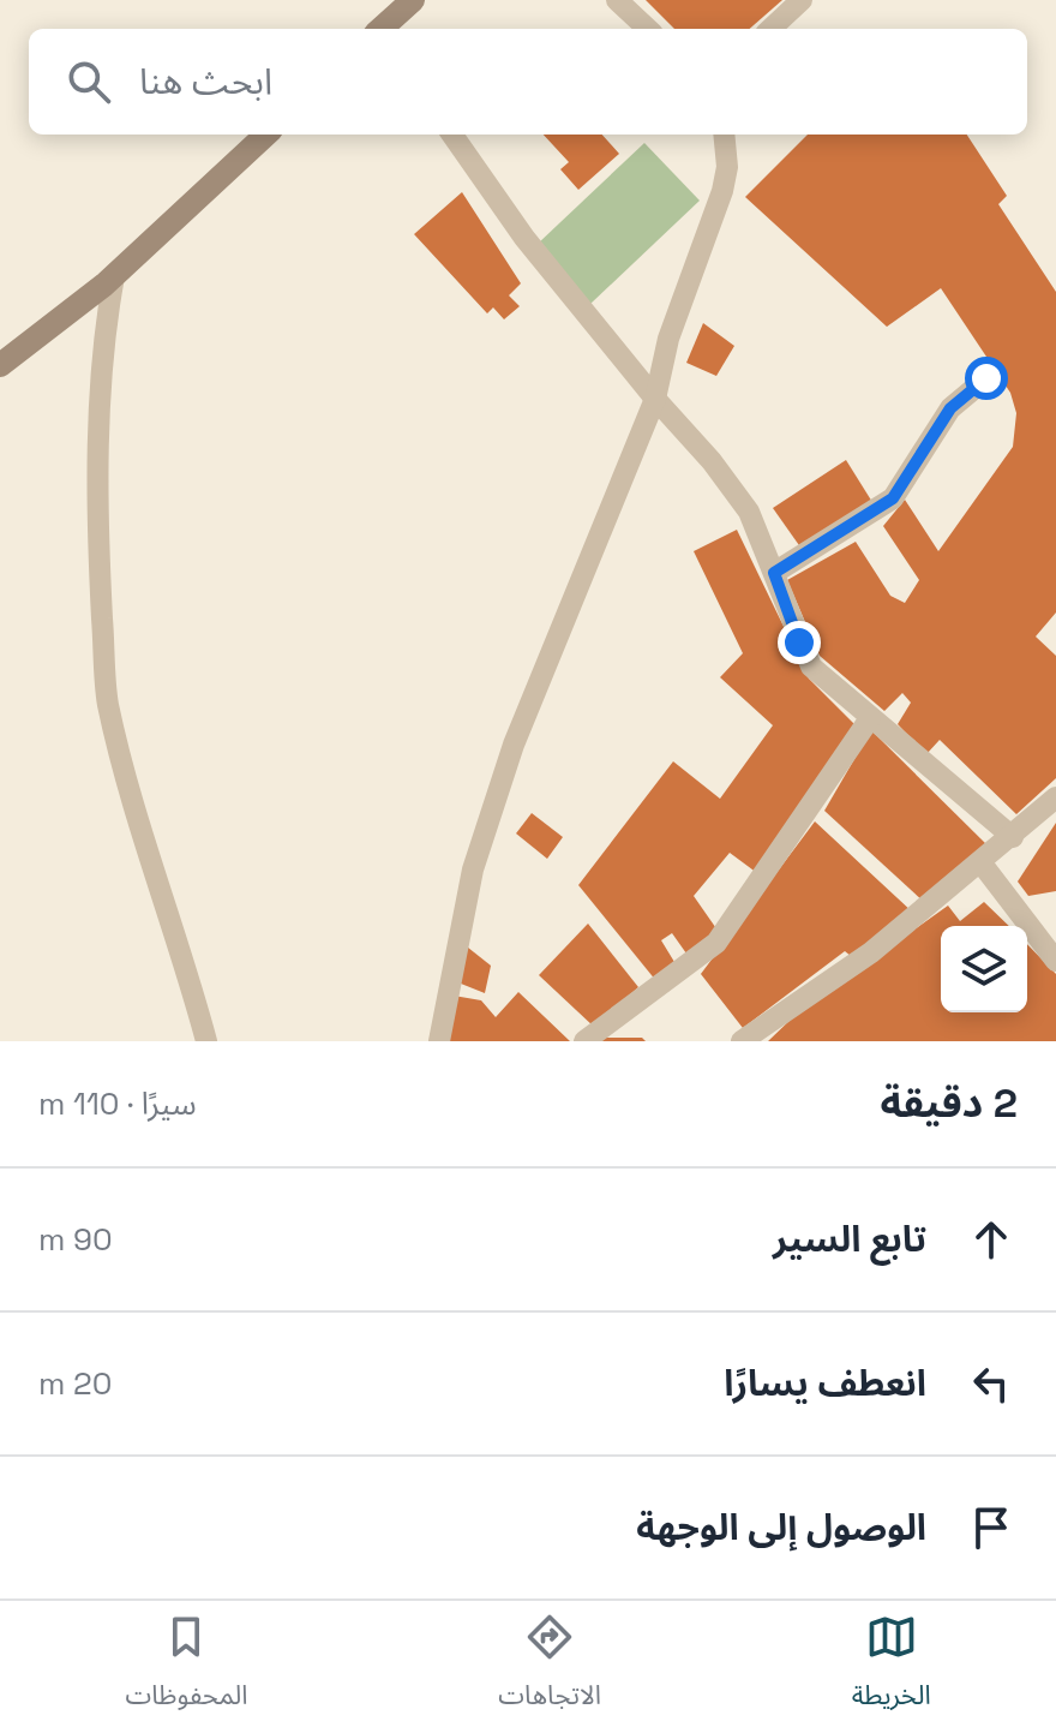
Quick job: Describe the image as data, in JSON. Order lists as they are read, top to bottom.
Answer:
{
  "page": {
    "search": "ابحث هنا",
    "heading": ["2 دقيقة", "سيرًا · 110 m"],
    "list": [
      ["تابع السير", "90 m"],
      ["انعطف يسارًا", "20 m"],
      "الوصول إلى الوجهة"
    ],
    "nav": ["الخريطة", "الاتجاهات", "المحفوظات"]
  }
}
